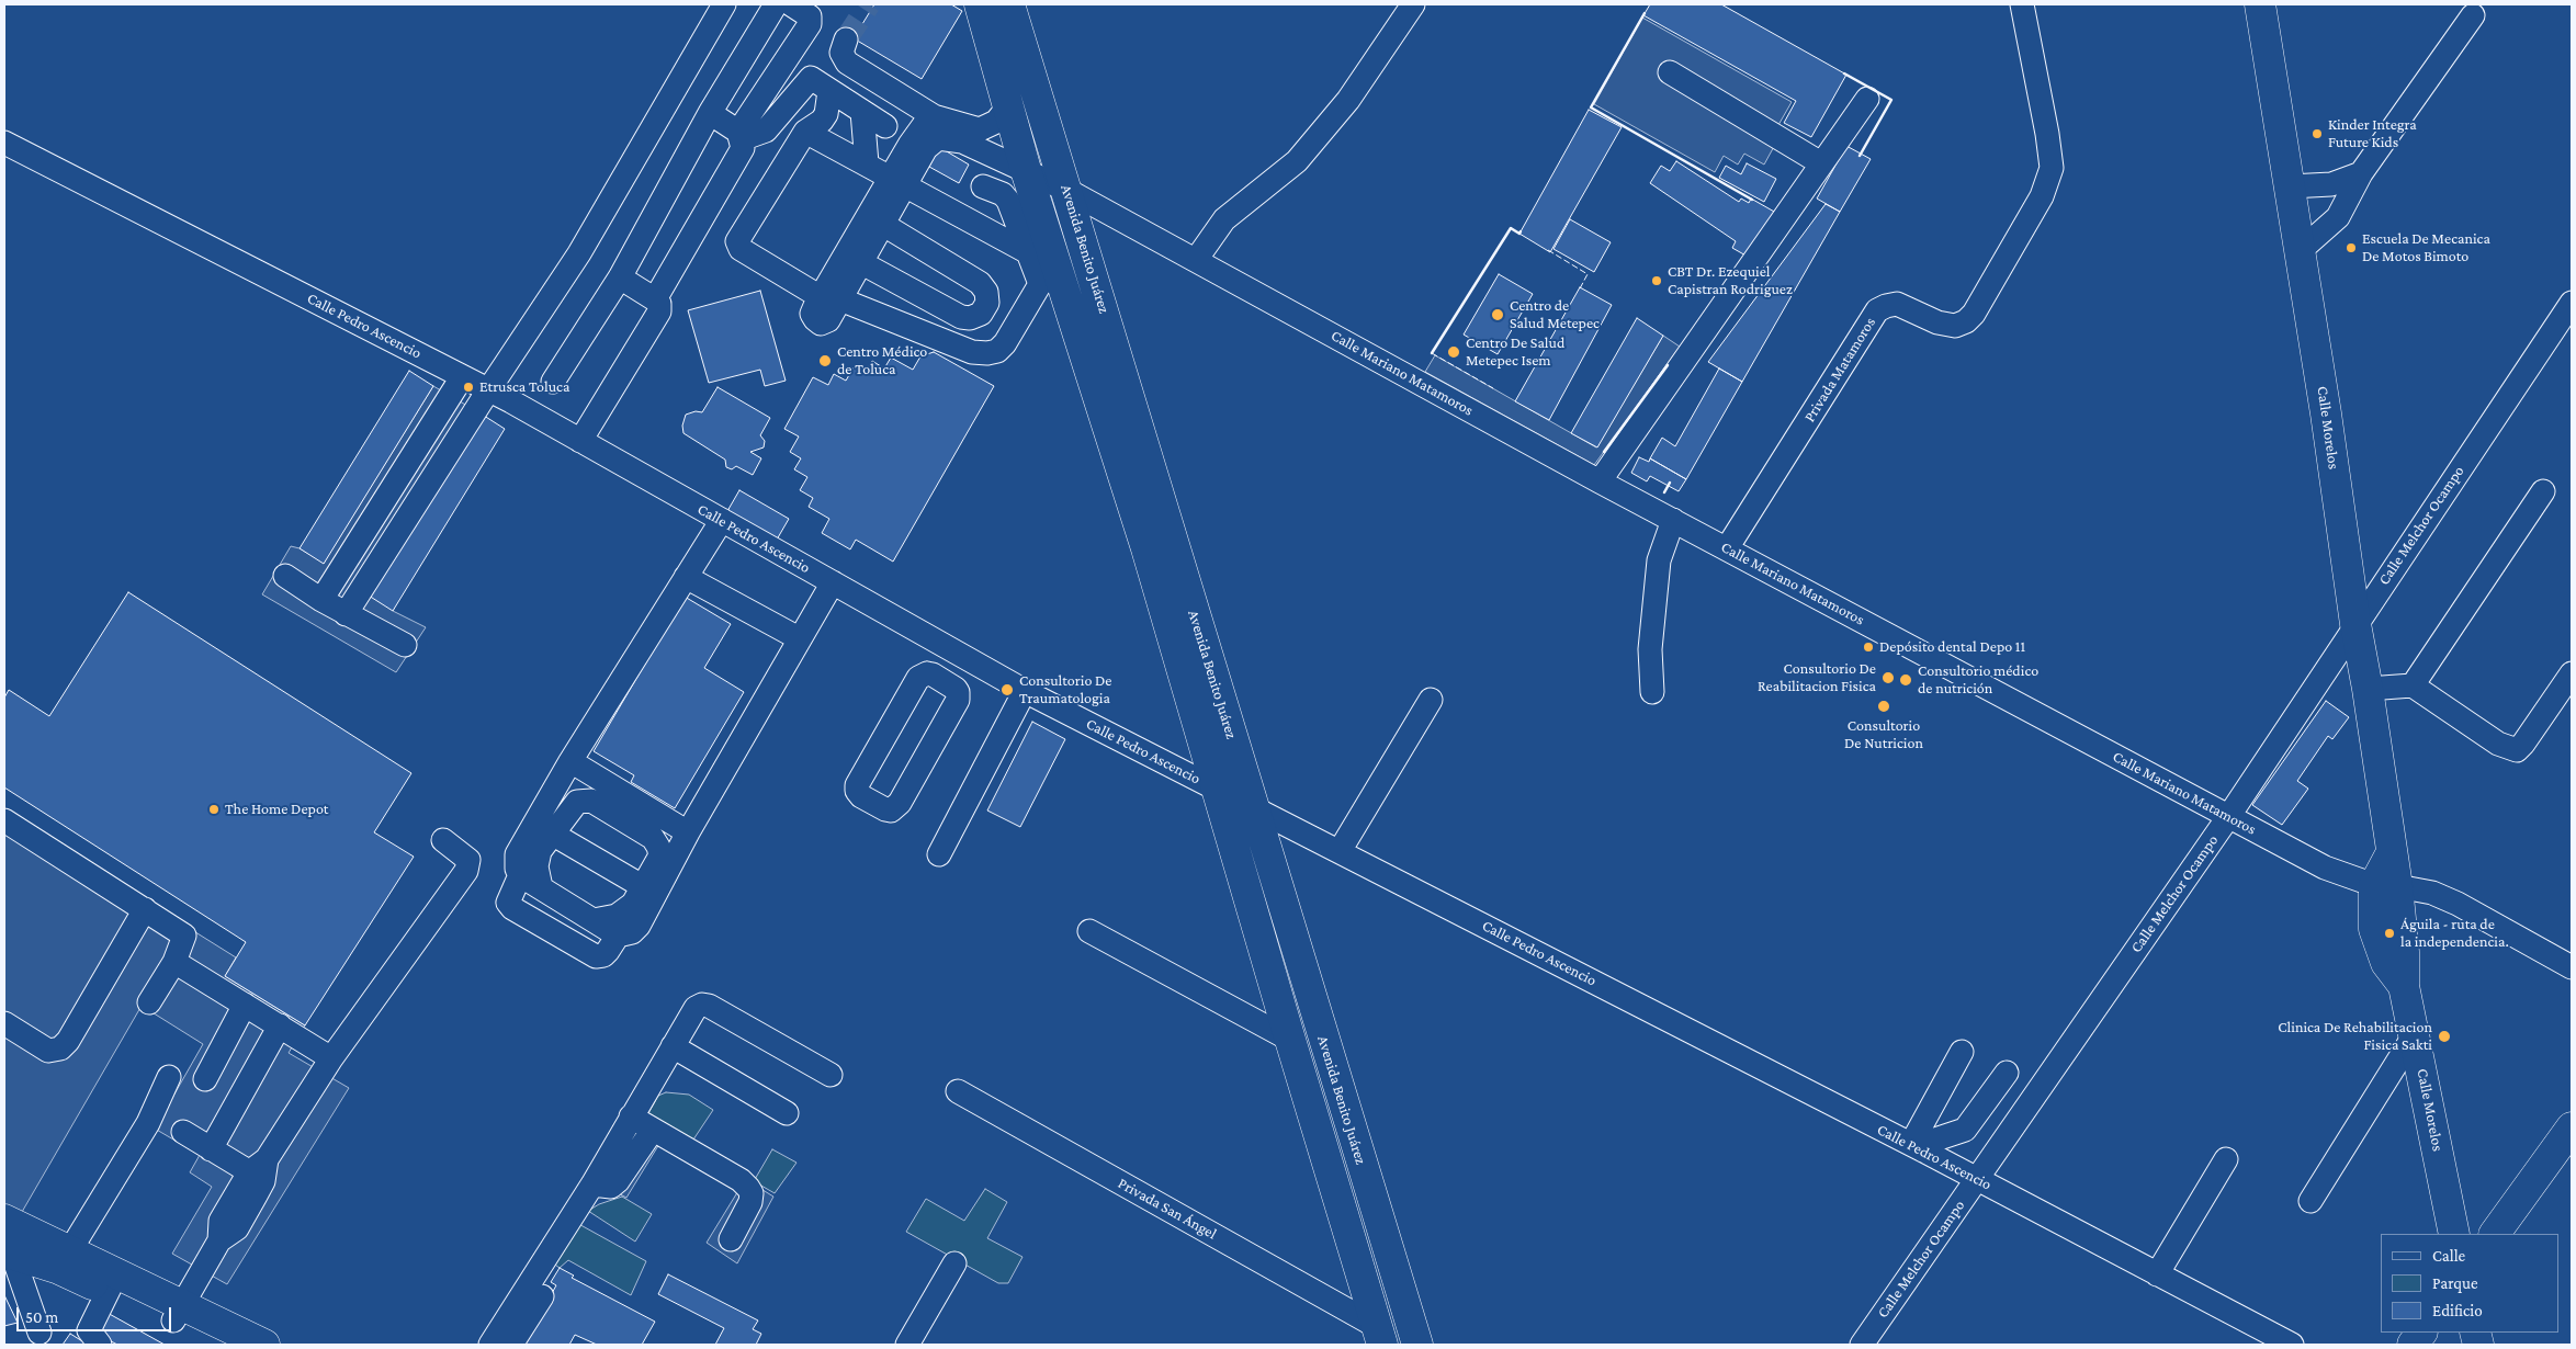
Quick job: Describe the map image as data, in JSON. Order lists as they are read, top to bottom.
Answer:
{
  "streets": {
    "main road": ["Avenida Benito Juárez", "Calle Morelos"],
    "street": [
      "Calle Pedro Ascencio",
      "Privada Matamoros",
      "Calle Mariano Matamoros",
      "Calle Melchor Ocampo",
      "Privada San Ángel"
    ]
  },
  "crossings": [
    ["Avenida Benito Juárez", "Calle Pedro Ascencio"],
    ["Avenida Benito Juárez", "Calle Mariano Matamoros"],
    ["Avenida Benito Juárez", "Privada San Ángel"],
    ["Calle Pedro Ascencio", "Calle Melchor Ocampo"],
    ["Privada Matamoros", "Calle Mariano Matamoros"],
    ["Calle Mariano Matamoros", "Calle Morelos"],
    ["Calle Mariano Matamoros", "Calle Melchor Ocampo"],
    ["Calle Morelos", "Calle Melchor Ocampo"]
  ],
  "places": [
    "Kinder Integra Future Kids",
    "Escuela De Mecanica De Motos Bimoto",
    "CBT Dr. Ezequiel Capistran Rodriguez",
    "Centro de Salud Metepec",
    "Centro De Salud Metepec Isem",
    "Centro Médico de Toluca",
    "Etrusca Toluca",
    "Depósito dental Depo 11",
    "Consultorio De Reabilitacion Fisica",
    "Consultorio médico de nutrición",
    "Consultorio De Traumatologia",
    "Consultorio De Nutricion",
    "The Home Depot",
    "Águila - ruta de la independencia.",
    "Clinica De Rehabilitacion Fisica Sakti"
  ],
  "legend": ["Calle", "Parque", "Edificio"],
  "scale_bar": "50 m"
}
